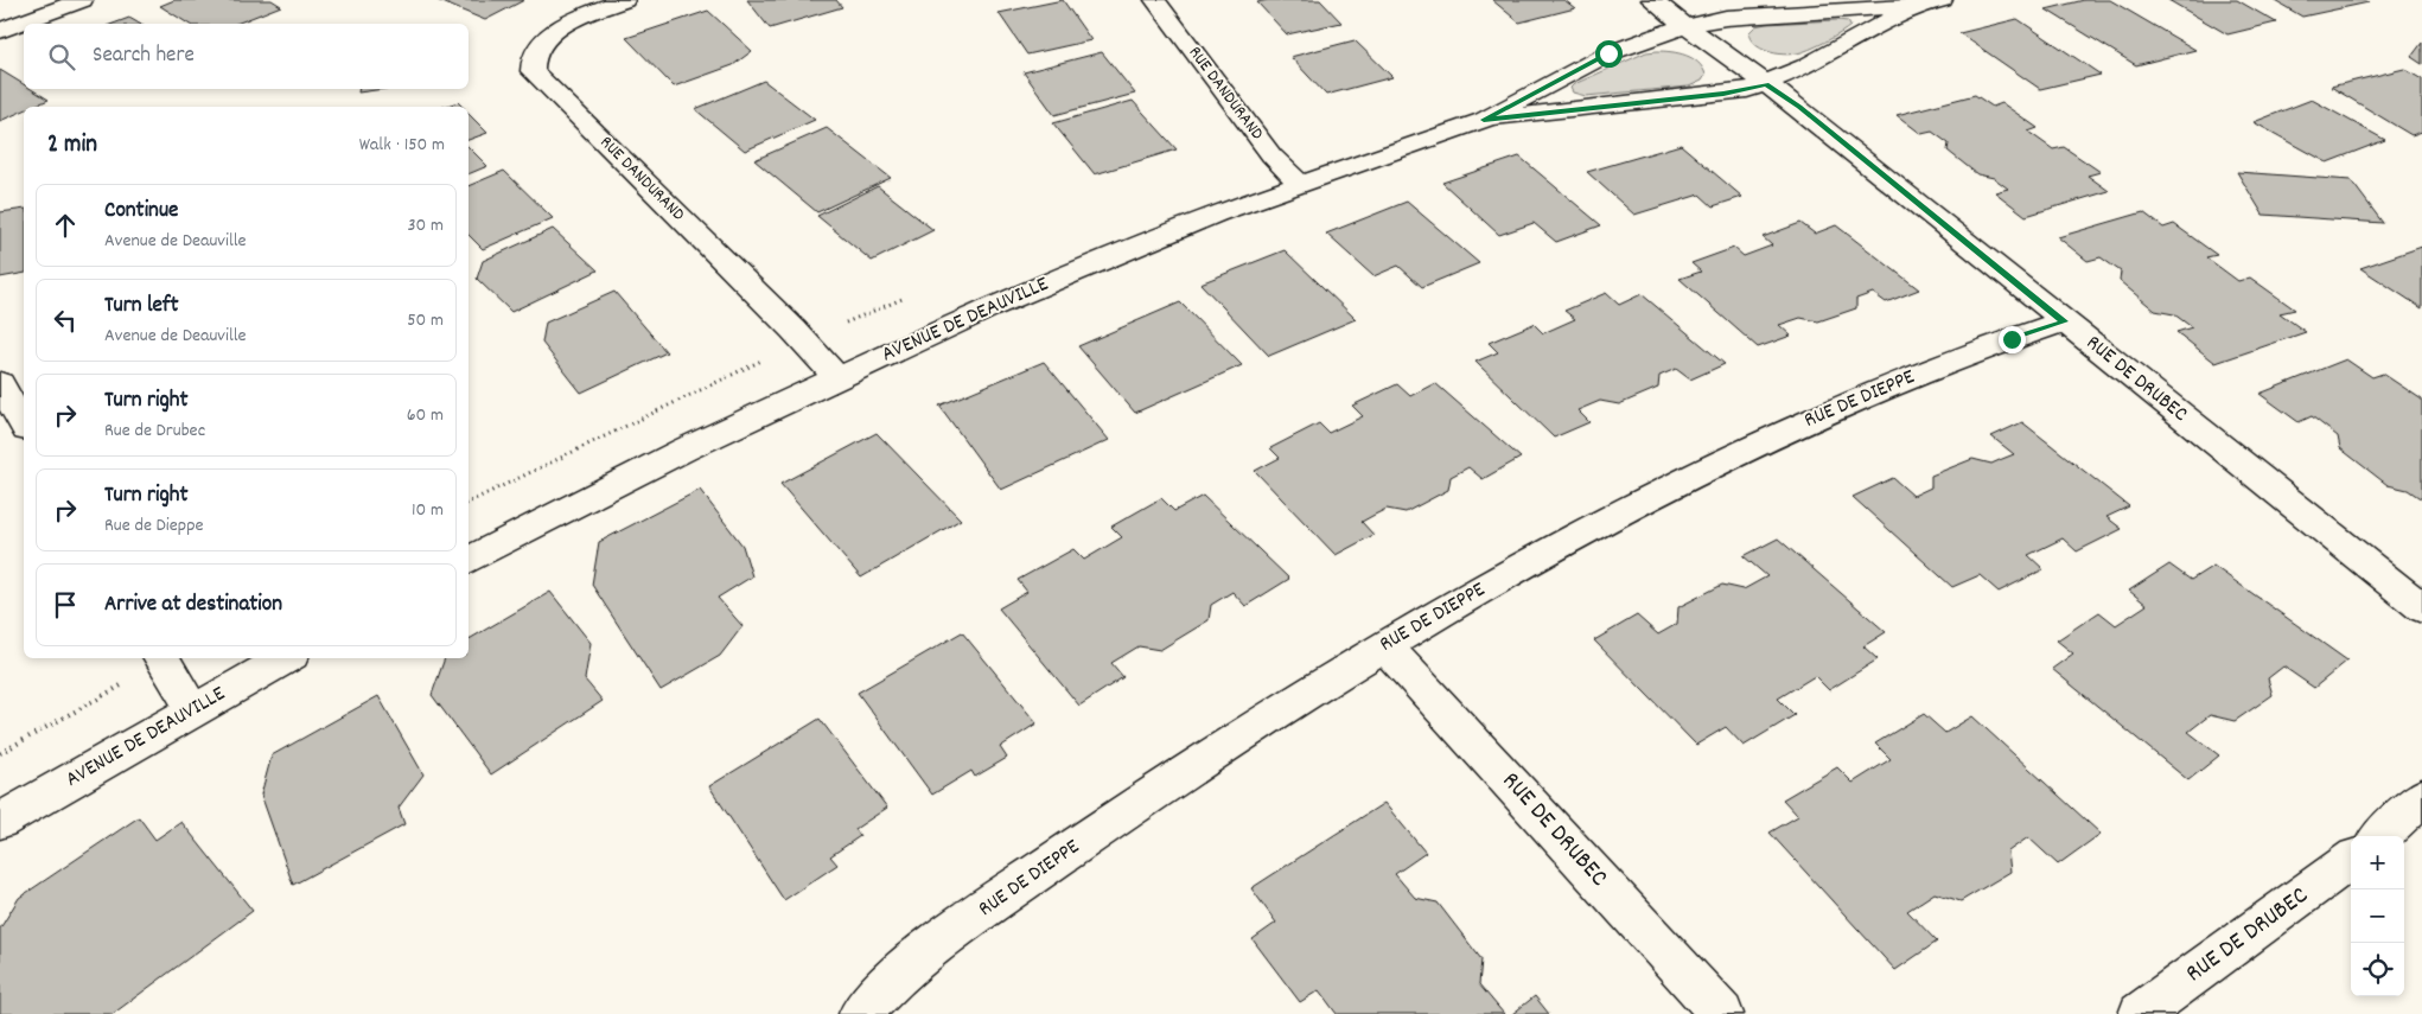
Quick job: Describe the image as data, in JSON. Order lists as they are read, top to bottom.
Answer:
{
  "streets": {
    "street": [
      "RUE DANDURAND",
      "AVENUE DE DEAUVILLE",
      "RUE DE DRUBEC",
      "RUE DE DIEPPE"
    ]
  },
  "crossings": [
    ["RUE DANDURAND", "AVENUE DE DEAUVILLE"],
    ["AVENUE DE DEAUVILLE", "RUE DE DRUBEC"],
    ["RUE DE DRUBEC", "RUE DE DIEPPE"]
  ],
  "page": {
    "search": "Search here",
    "heading": ["2 min", "Walk · 150 m"],
    "list": [
      ["Continue", "Avenue de Deauville", "30 m"],
      ["Turn left", "Avenue de Deauville", "50 m"],
      ["Turn right", "Rue de Drubec", "60 m"],
      ["Turn right", "Rue de Dieppe", "10 m"],
      "Arrive at destination"
    ],
    "map_buttons": ["+", "−"]
  }
}
